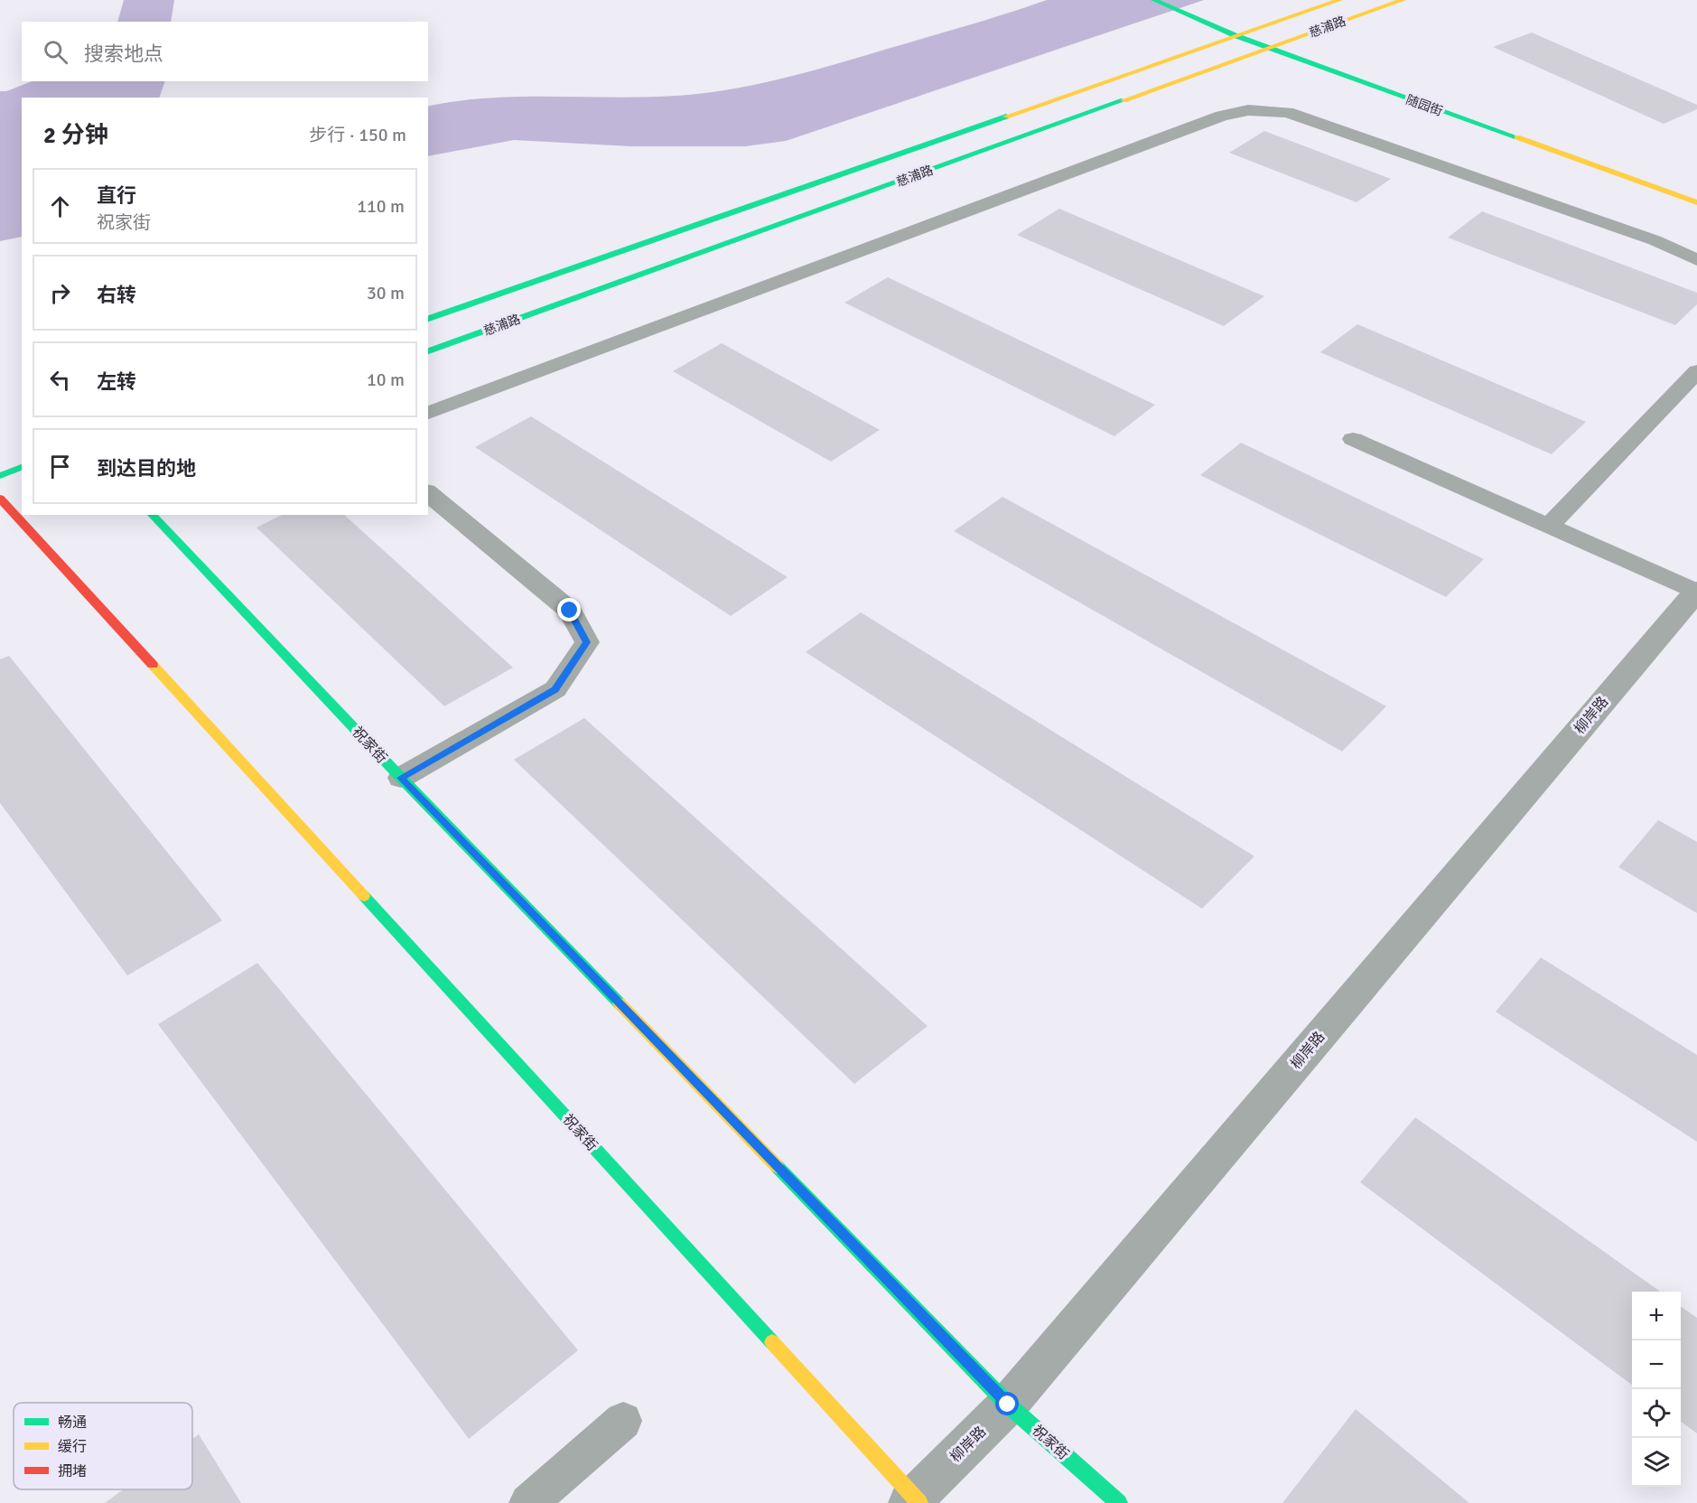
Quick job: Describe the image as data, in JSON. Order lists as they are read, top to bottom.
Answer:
{
  "streets": {
    "street": [
      "慈浦路",
      "随园街",
      "柳岸路",
      "祝家街"
    ]
  },
  "crossings": [
    ["慈浦路", "随园街"],
    ["柳岸路", "祝家街"]
  ],
  "legend": ["畅通", "缓行", "拥堵"],
  "page": {
    "search": "搜索地点",
    "heading": ["2 分钟", "步行 · 150 m"],
    "list": [
      ["直行", "祝家街", "110 m"],
      ["右转", "30 m"],
      ["左转", "10 m"],
      "到达目的地"
    ],
    "map_buttons": ["+", "−"]
  }
}
